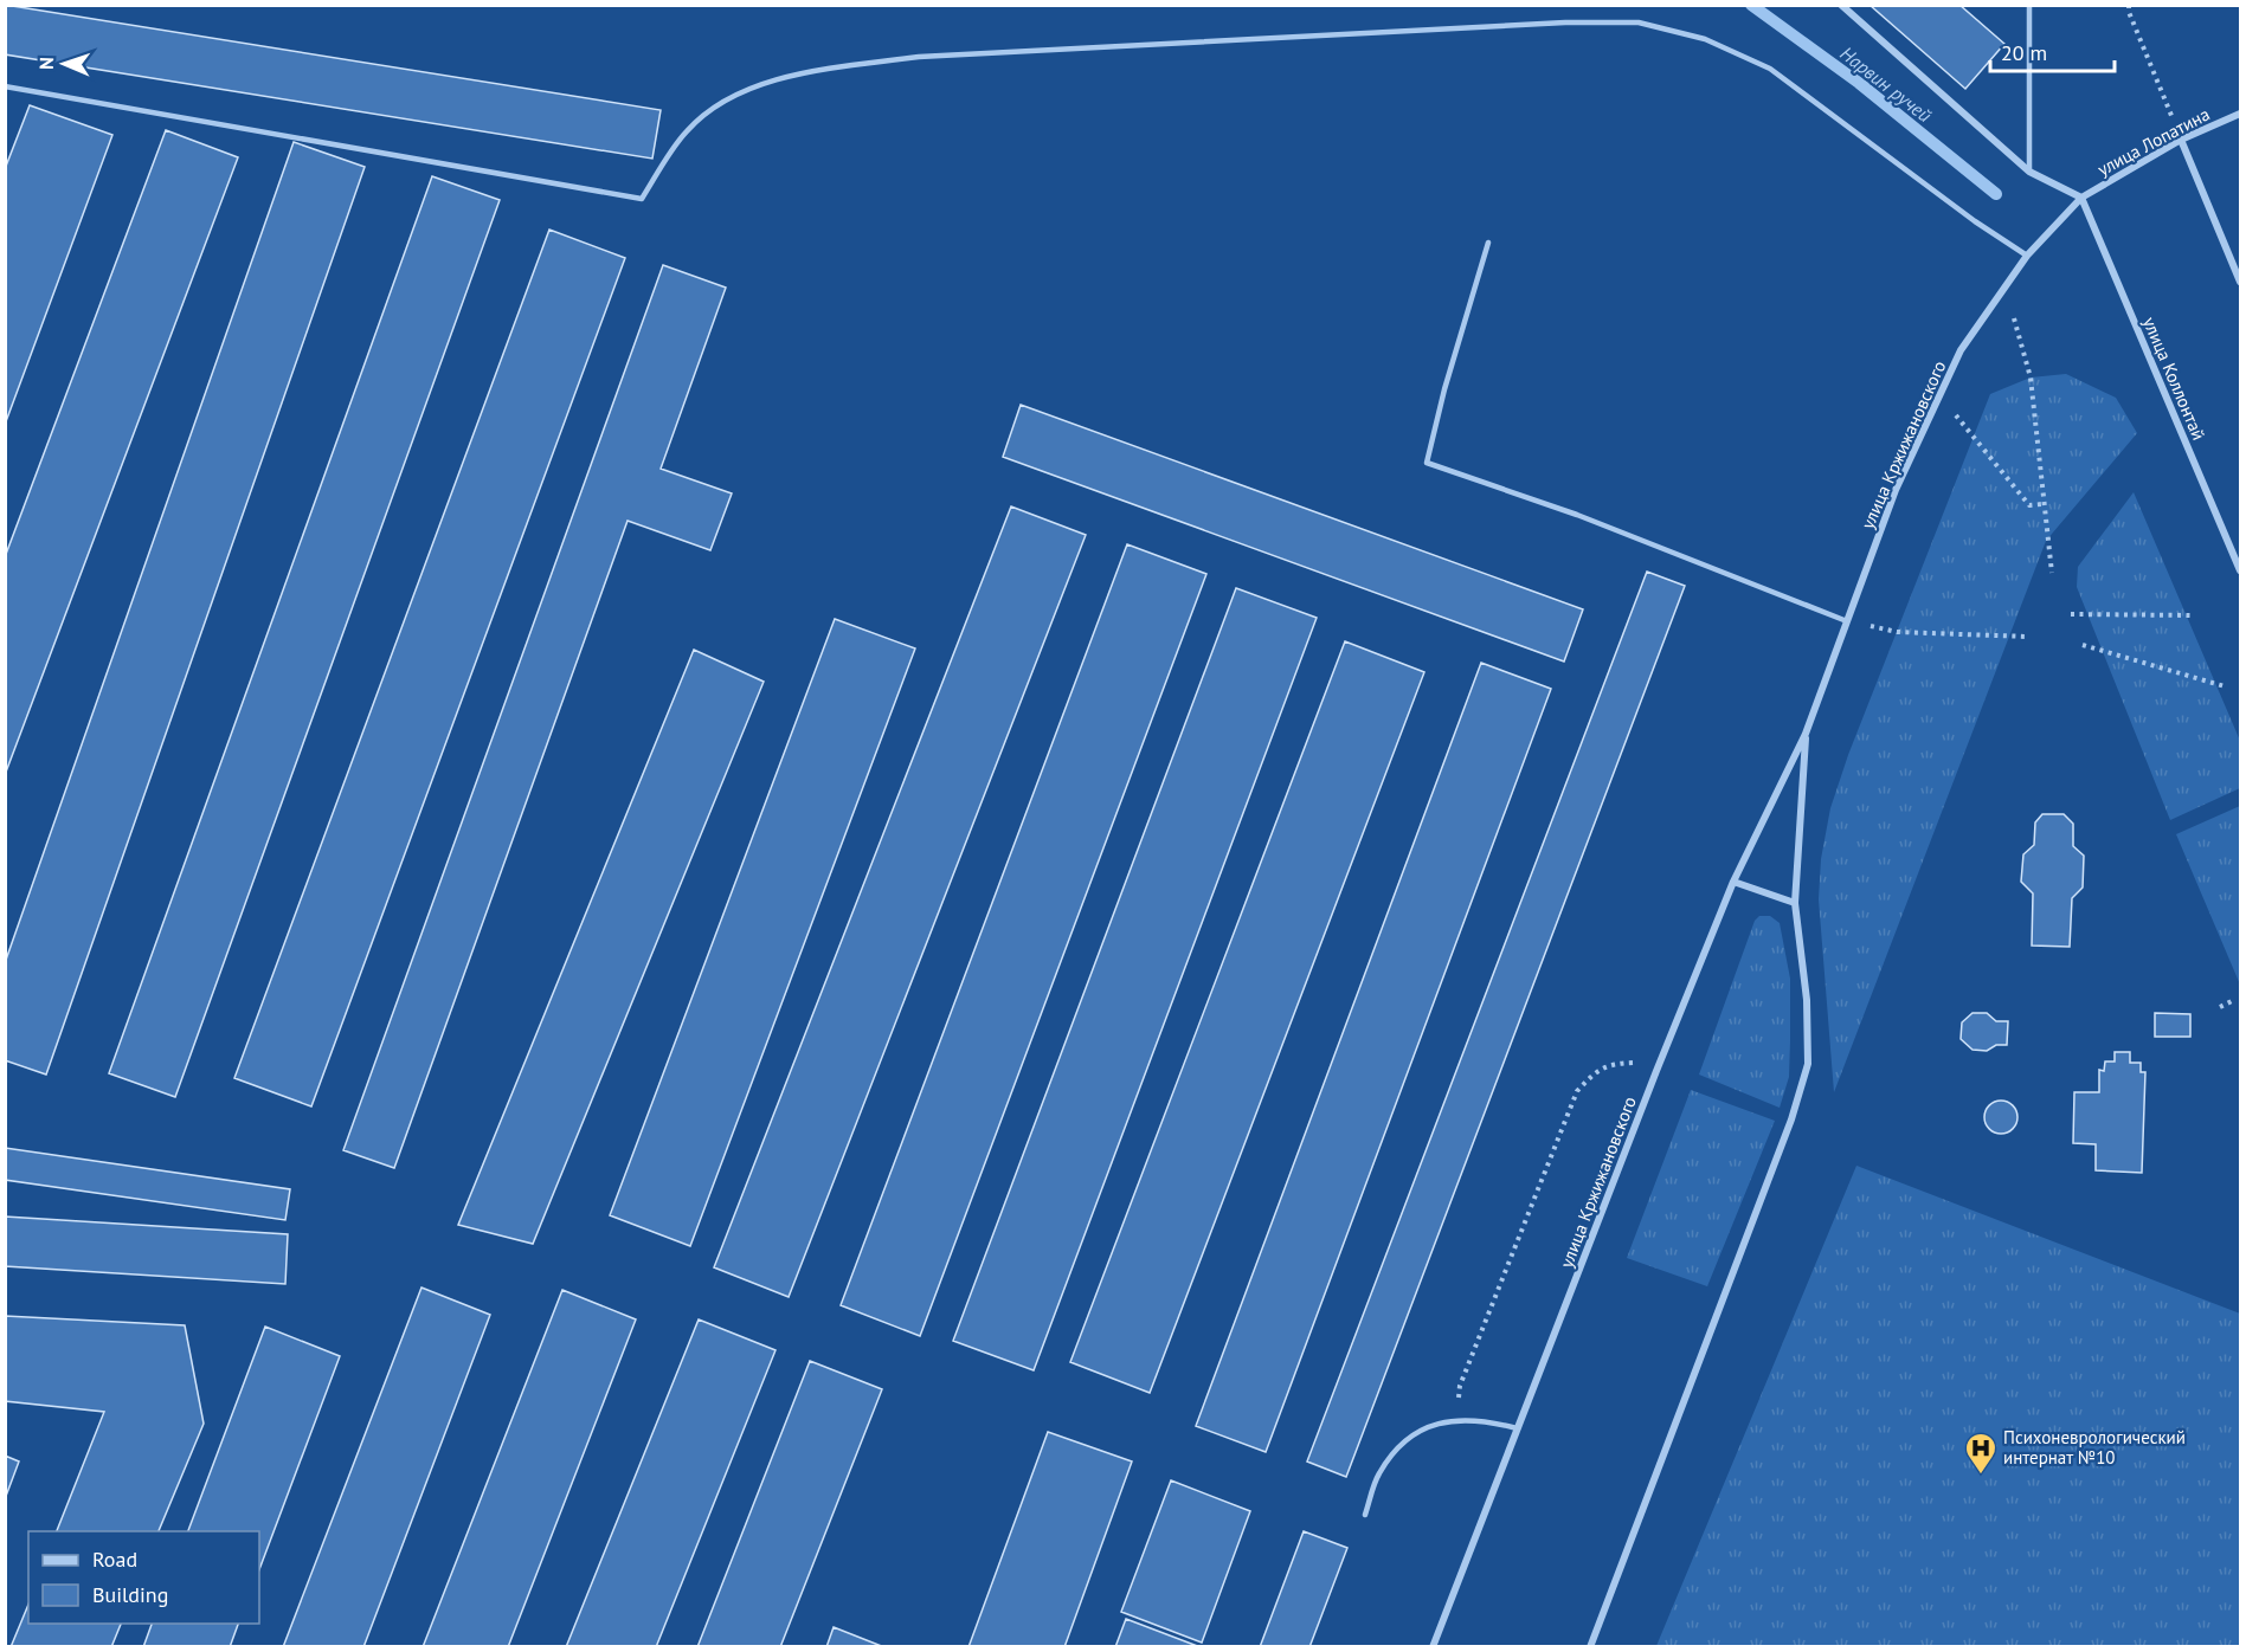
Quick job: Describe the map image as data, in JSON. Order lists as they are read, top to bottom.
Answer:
{
  "streets": {
    "street": ["улица Лопатина", "улица Коллонтай", "улица Кржижановского"]
  },
  "crossings": [
    ["улица Лопатина", "улица Коллонтай"],
    ["улица Лопатина", "улица Кржижановского"],
    ["улица Коллонтай", "улица Кржижановского"]
  ],
  "water": ["Нарвин ручей"],
  "places": {
    "hospital": ["Психоневрологический интернат №10"]
  },
  "legend": ["Road", "Building"],
  "scale_bar": "20 m",
  "north": "left"
}
